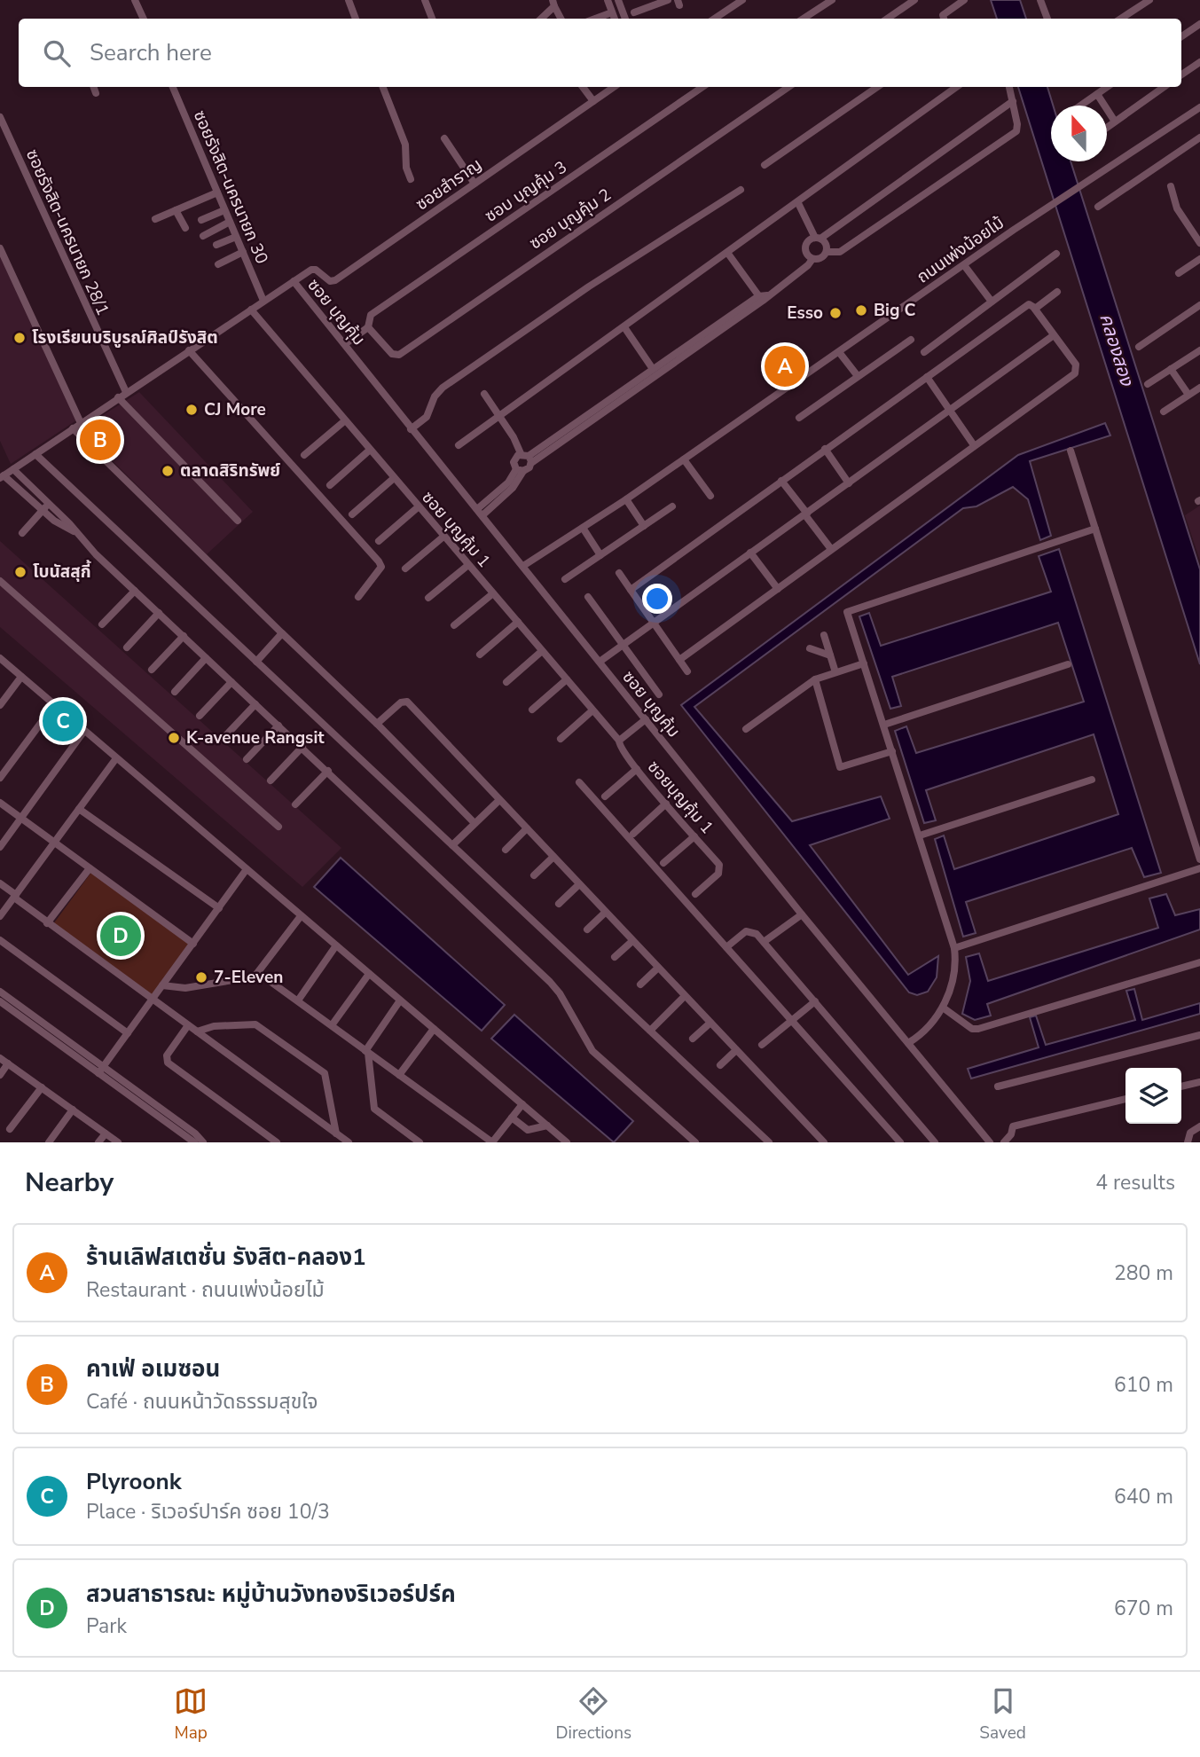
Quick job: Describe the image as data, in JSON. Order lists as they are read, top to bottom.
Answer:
{
  "streets": {
    "street": [
      "ซอยสำราญ",
      "ซอยรังสิต-นครนายก 30",
      "ซอบ บุญคุ้ม 3",
      "ซอย บุญคุ้ม 2",
      "ซอยรังสิต-นครนายก 28/1",
      "ถนนเพ่งน้อยไม้",
      "ซอย บุญคุ้ม",
      "ซอย บุญคุ้ม 1",
      "ซอยบุญคุ้ม 1"
    ]
  },
  "crossings": [
    ["ซอยสำราญ", "ซอย บุญคุ้ม"],
    ["ซอบ บุญคุ้ม 3", "ซอย บุญคุ้ม 2"],
    ["ซอบ บุญคุ้ม 3", "ซอย บุญคุ้ม"],
    ["ถนนเพ่งน้อยไม้", "ซอย บุญคุ้ม"],
    ["ซอย บุญคุ้ม 1", "ซอยบุญคุ้ม 1"]
  ],
  "water": ["คลองสอง"],
  "places": [
    "Big C",
    "Esso",
    "โรงเรียนบริบูรณ์ศิลป์รังสิต",
    "CJ More",
    "ตลาดสิริทรัพย์",
    "โบนัสสุกี้",
    "K-avenue Rangsit",
    "7-Eleven"
  ],
  "north": "top",
  "page": {
    "search": "Search here",
    "pins": [
      "A",
      "B",
      "C",
      "D"
    ],
    "heading": ["Nearby", "4 results"],
    "list": [
      {
        "mark": "A",
        "name": "ร้านเลิฟสเตชั่น รังสิต-คลอง1",
        "note": "Restaurant · ถนนเพ่งน้อยไม้",
        "value": "280 m"
      },
      {
        "mark": "B",
        "name": "คาเฟ่ อเมซอน",
        "note": "Café · ถนนหน้าวัดธรรมสุขใจ",
        "value": "610 m"
      },
      {
        "mark": "C",
        "name": "Plyroonk",
        "note": "Place · ริเวอร์ปาร์ค ซอย 10/3",
        "value": "640 m"
      },
      {
        "mark": "D",
        "name": "สวนสาธารณะ หมู่บ้านวังทองริเวอร์ปร์ค",
        "note": "Park",
        "value": "670 m"
      }
    ],
    "nav": ["Map", "Directions", "Saved"]
  }
}
